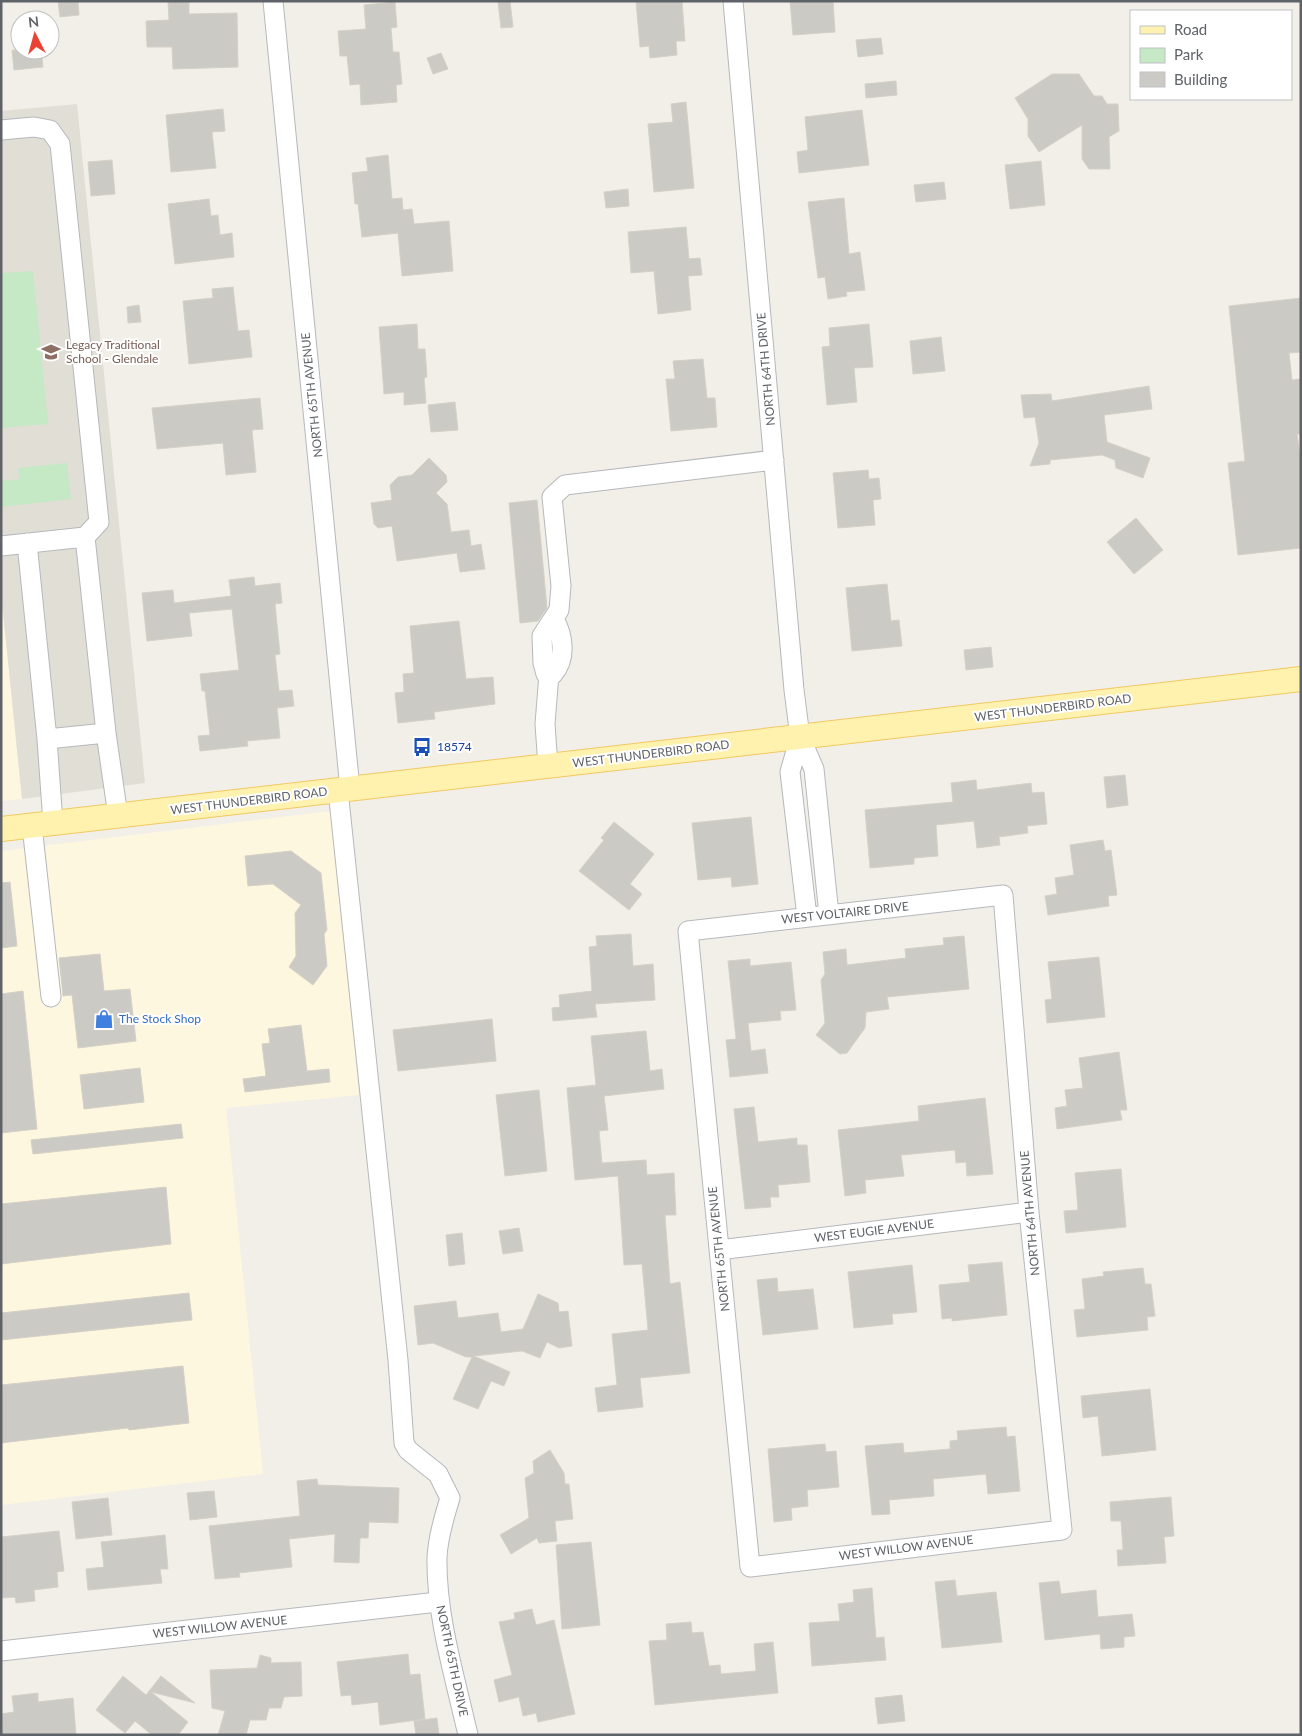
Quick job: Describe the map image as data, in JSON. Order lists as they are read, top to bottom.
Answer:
{
  "streets": {
    "main road": ["WEST THUNDERBIRD ROAD"],
    "street": [
      "NORTH 64TH DRIVE",
      "NORTH 65TH AVENUE",
      "WEST VOLTAIRE DRIVE",
      "NORTH 64TH AVENUE",
      "WEST EUGIE AVENUE",
      "WEST WILLOW AVENUE",
      "NORTH 65TH DRIVE"
    ]
  },
  "crossings": [
    ["NORTH 64TH DRIVE", "WEST THUNDERBIRD ROAD"],
    ["NORTH 64TH DRIVE", "WEST VOLTAIRE DRIVE"],
    ["NORTH 65TH AVENUE", "WEST THUNDERBIRD ROAD"],
    ["NORTH 65TH AVENUE", "WEST VOLTAIRE DRIVE"],
    ["NORTH 65TH AVENUE", "WEST EUGIE AVENUE"],
    ["NORTH 65TH AVENUE", "WEST WILLOW AVENUE"],
    ["NORTH 65TH AVENUE", "NORTH 65TH DRIVE"],
    ["WEST VOLTAIRE DRIVE", "NORTH 64TH AVENUE"],
    ["NORTH 64TH AVENUE", "WEST EUGIE AVENUE"],
    ["NORTH 64TH AVENUE", "WEST WILLOW AVENUE"],
    ["WEST WILLOW AVENUE", "NORTH 65TH DRIVE"]
  ],
  "places": {
    "school or university": ["Legacy Traditional School - Glendale"],
    "bus stop": ["18574"],
    "shop": ["The Stock Shop"]
  },
  "legend": ["Road", "Park", "Building"],
  "north": "top"
}
